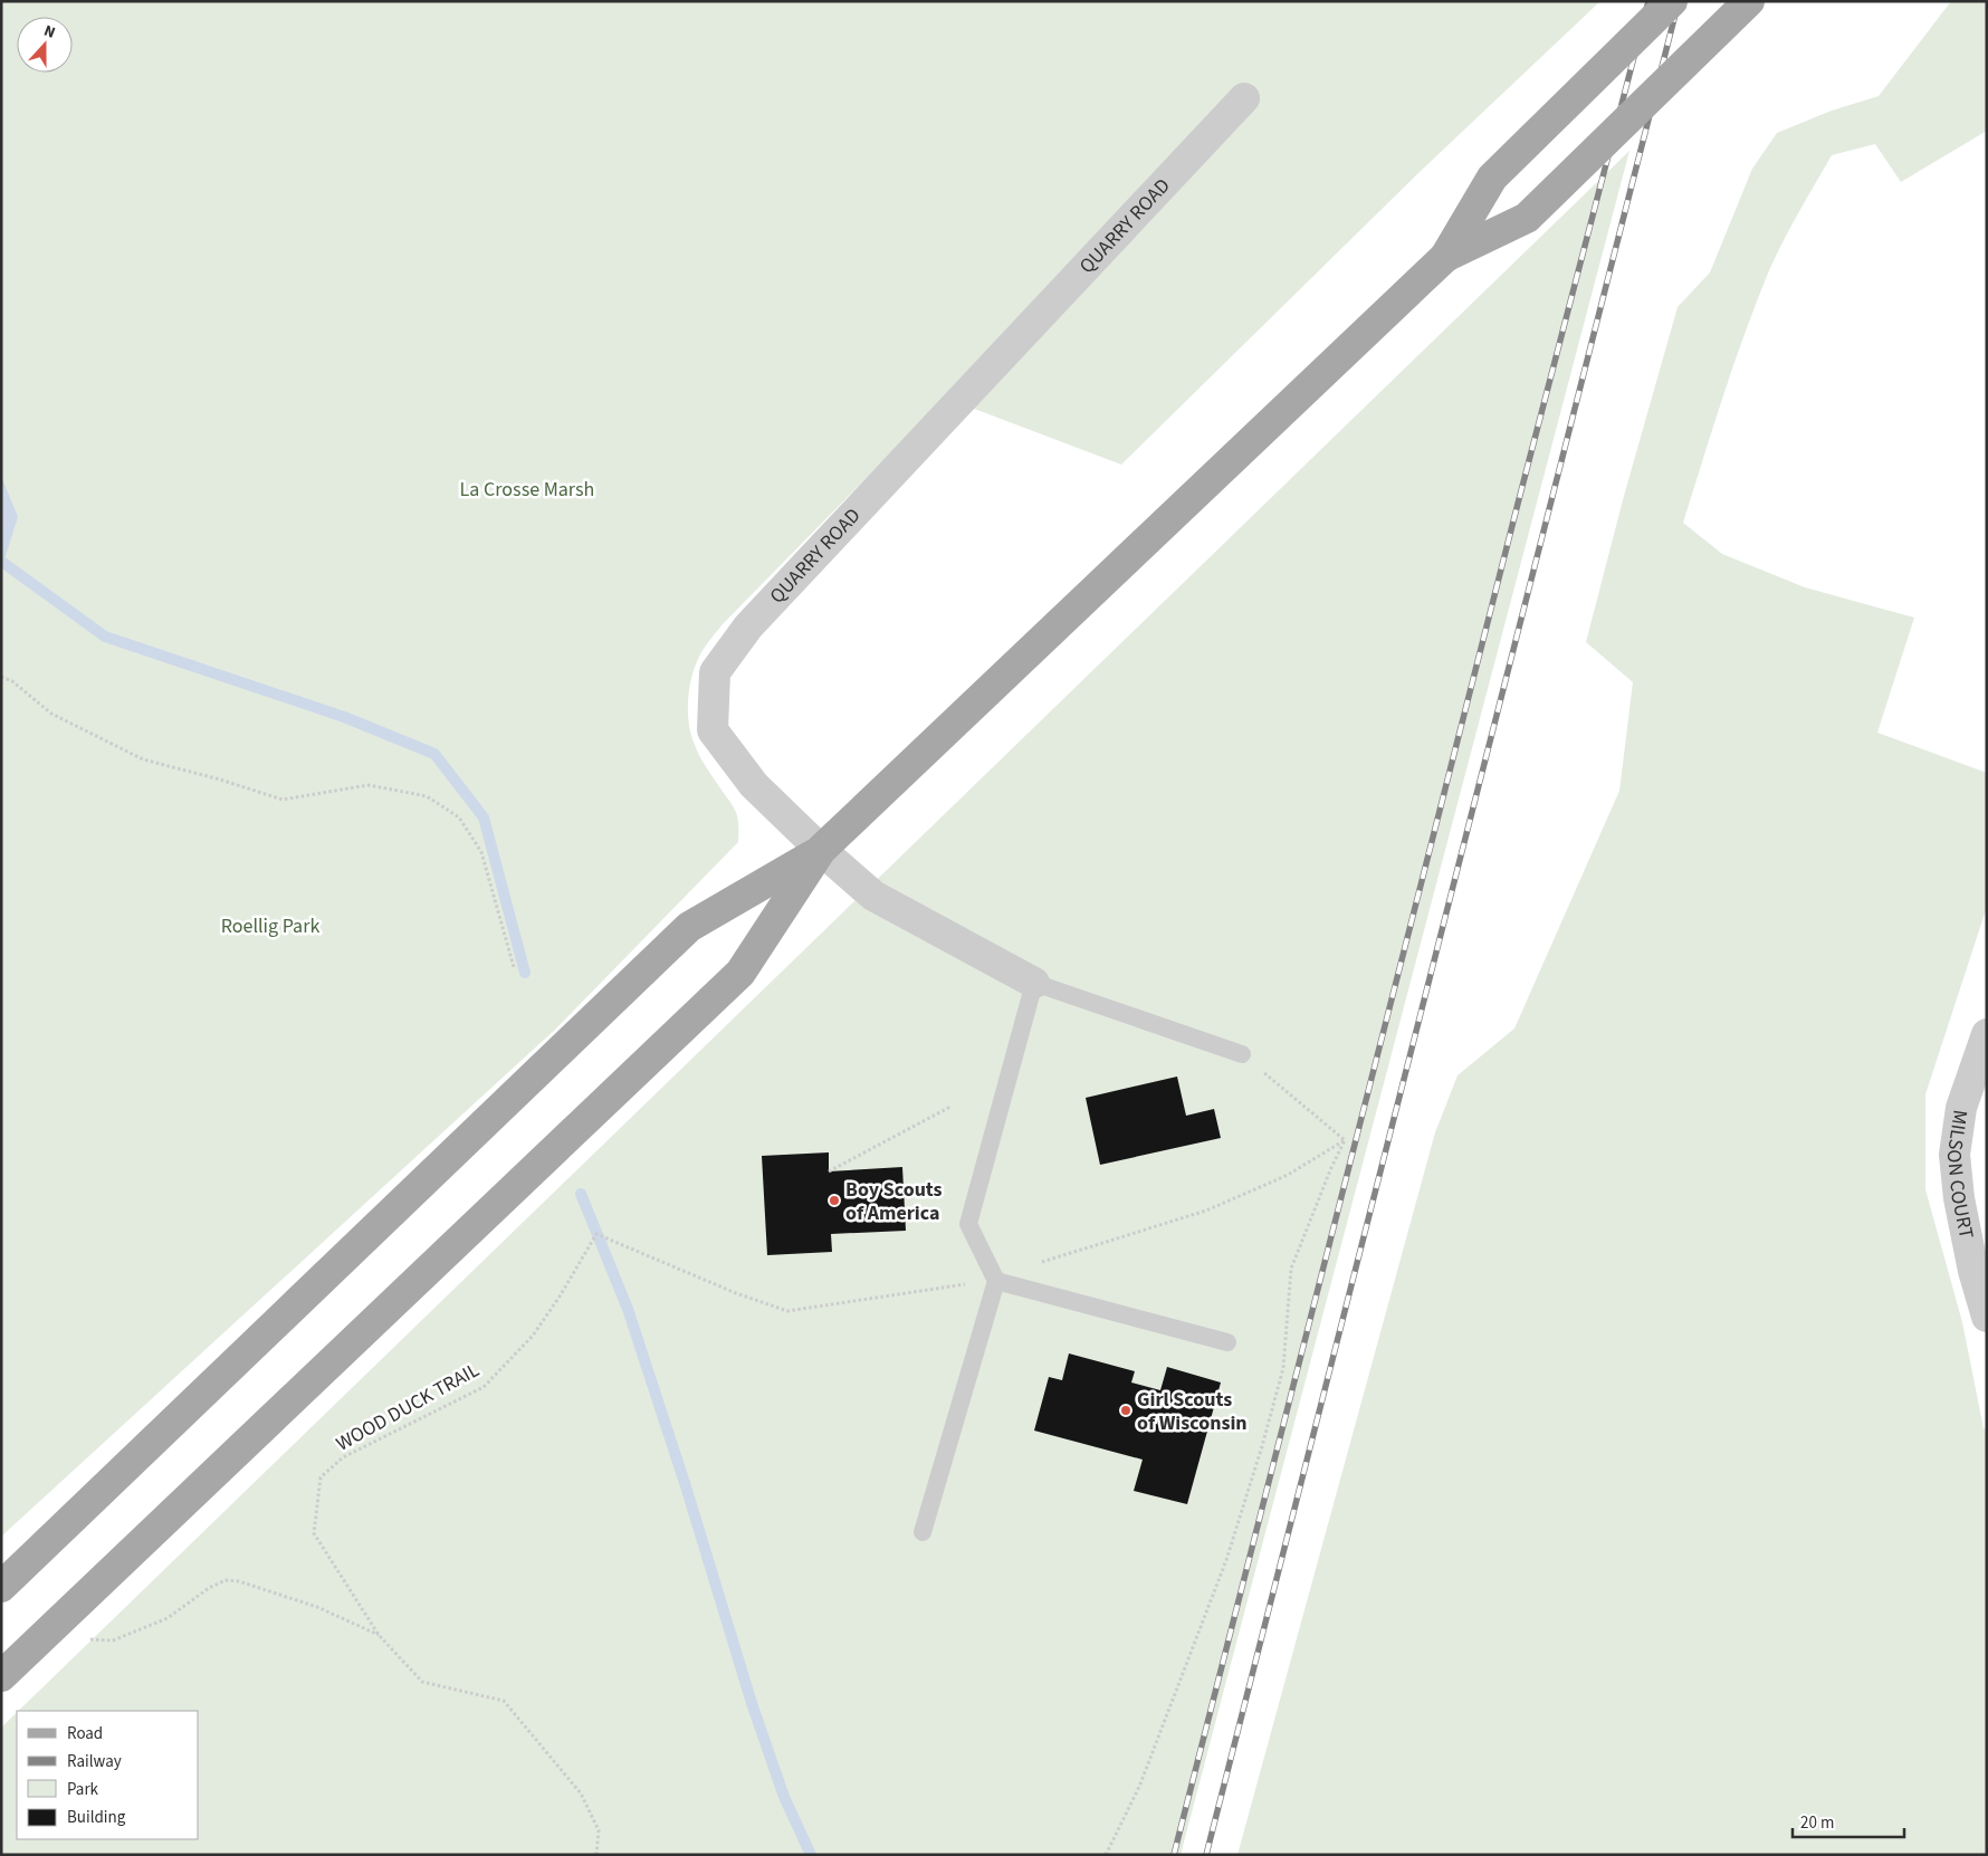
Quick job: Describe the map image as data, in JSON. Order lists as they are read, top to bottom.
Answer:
{
  "streets": {
    "street": ["QUARRY ROAD", "MILSON COURT"],
    "path": ["WOOD DUCK TRAIL"]
  },
  "parks": ["La Crosse Marsh", "Roellig Park"],
  "places": ["Boy Scouts of America", "Girl Scouts of Wisconsin"],
  "legend": [
    "Road",
    "Railway",
    "Park",
    "Building"
  ],
  "scale_bar": "20 m",
  "north": "top"
}
